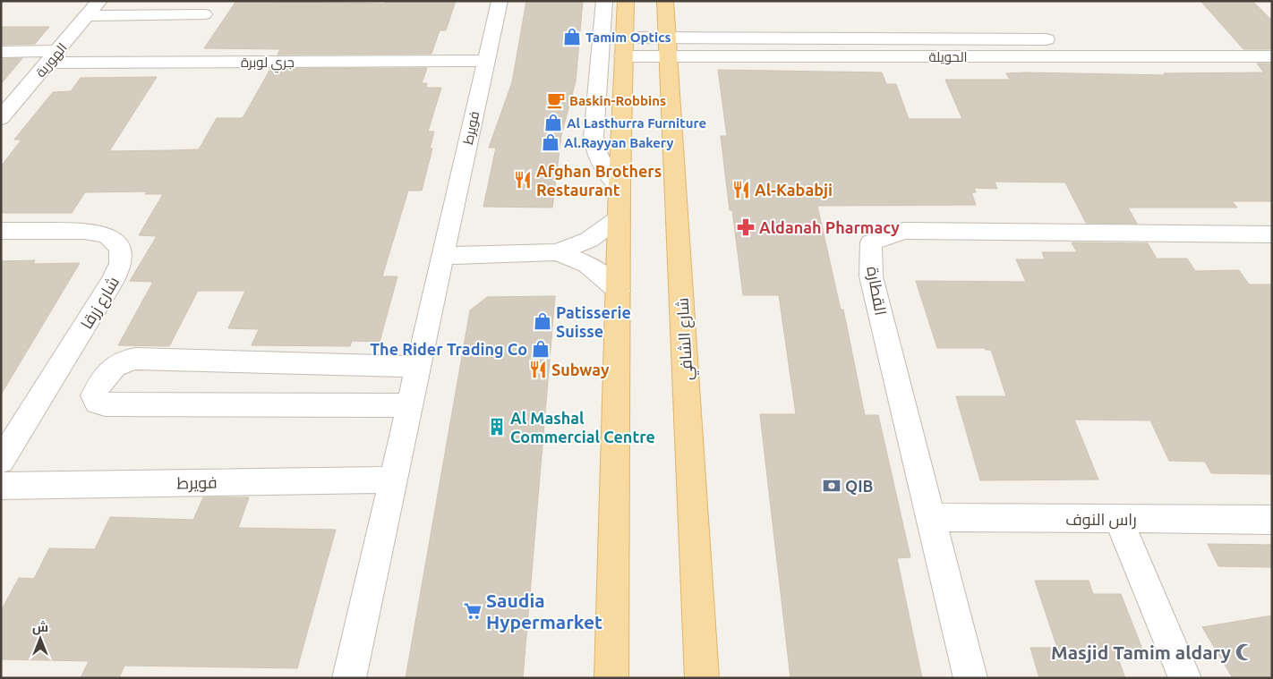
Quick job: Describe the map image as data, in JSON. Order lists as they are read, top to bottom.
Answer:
{
  "streets": {
    "main road": ["شارع الشافي"],
    "street": [
      "الحويلة",
      "الهورية",
      "جري لوبرة",
      "فويرط",
      "القطارة",
      "شارع زرقا",
      "راس النوف"
    ]
  },
  "crossings": [
    ["الحويلة", "شارع الشافي"],
    ["الهورية", "جري لوبرة"],
    ["جري لوبرة", "فويرط"],
    ["القطارة", "راس النوف"]
  ],
  "places": {
    "shop": [
      "Tamim Optics",
      "Al Lasthurra Furniture",
      "Al.Rayyan Bakery",
      "Patisserie Suisse",
      "The Rider Trading Co"
    ],
    "cafe": ["Baskin-Robbins"],
    "restaurant": ["Afghan Brothers Restaurant", "Al-Kababji", "Subway"],
    "pharmacy": ["Aldanah Pharmacy"],
    "building": ["Al Mashal Commercial Centre"],
    "bank": ["QIB"],
    "supermarket": ["Saudia Hypermarket"],
    "mosque": ["Masjid Tamim aldary"]
  },
  "north": "top"
}
